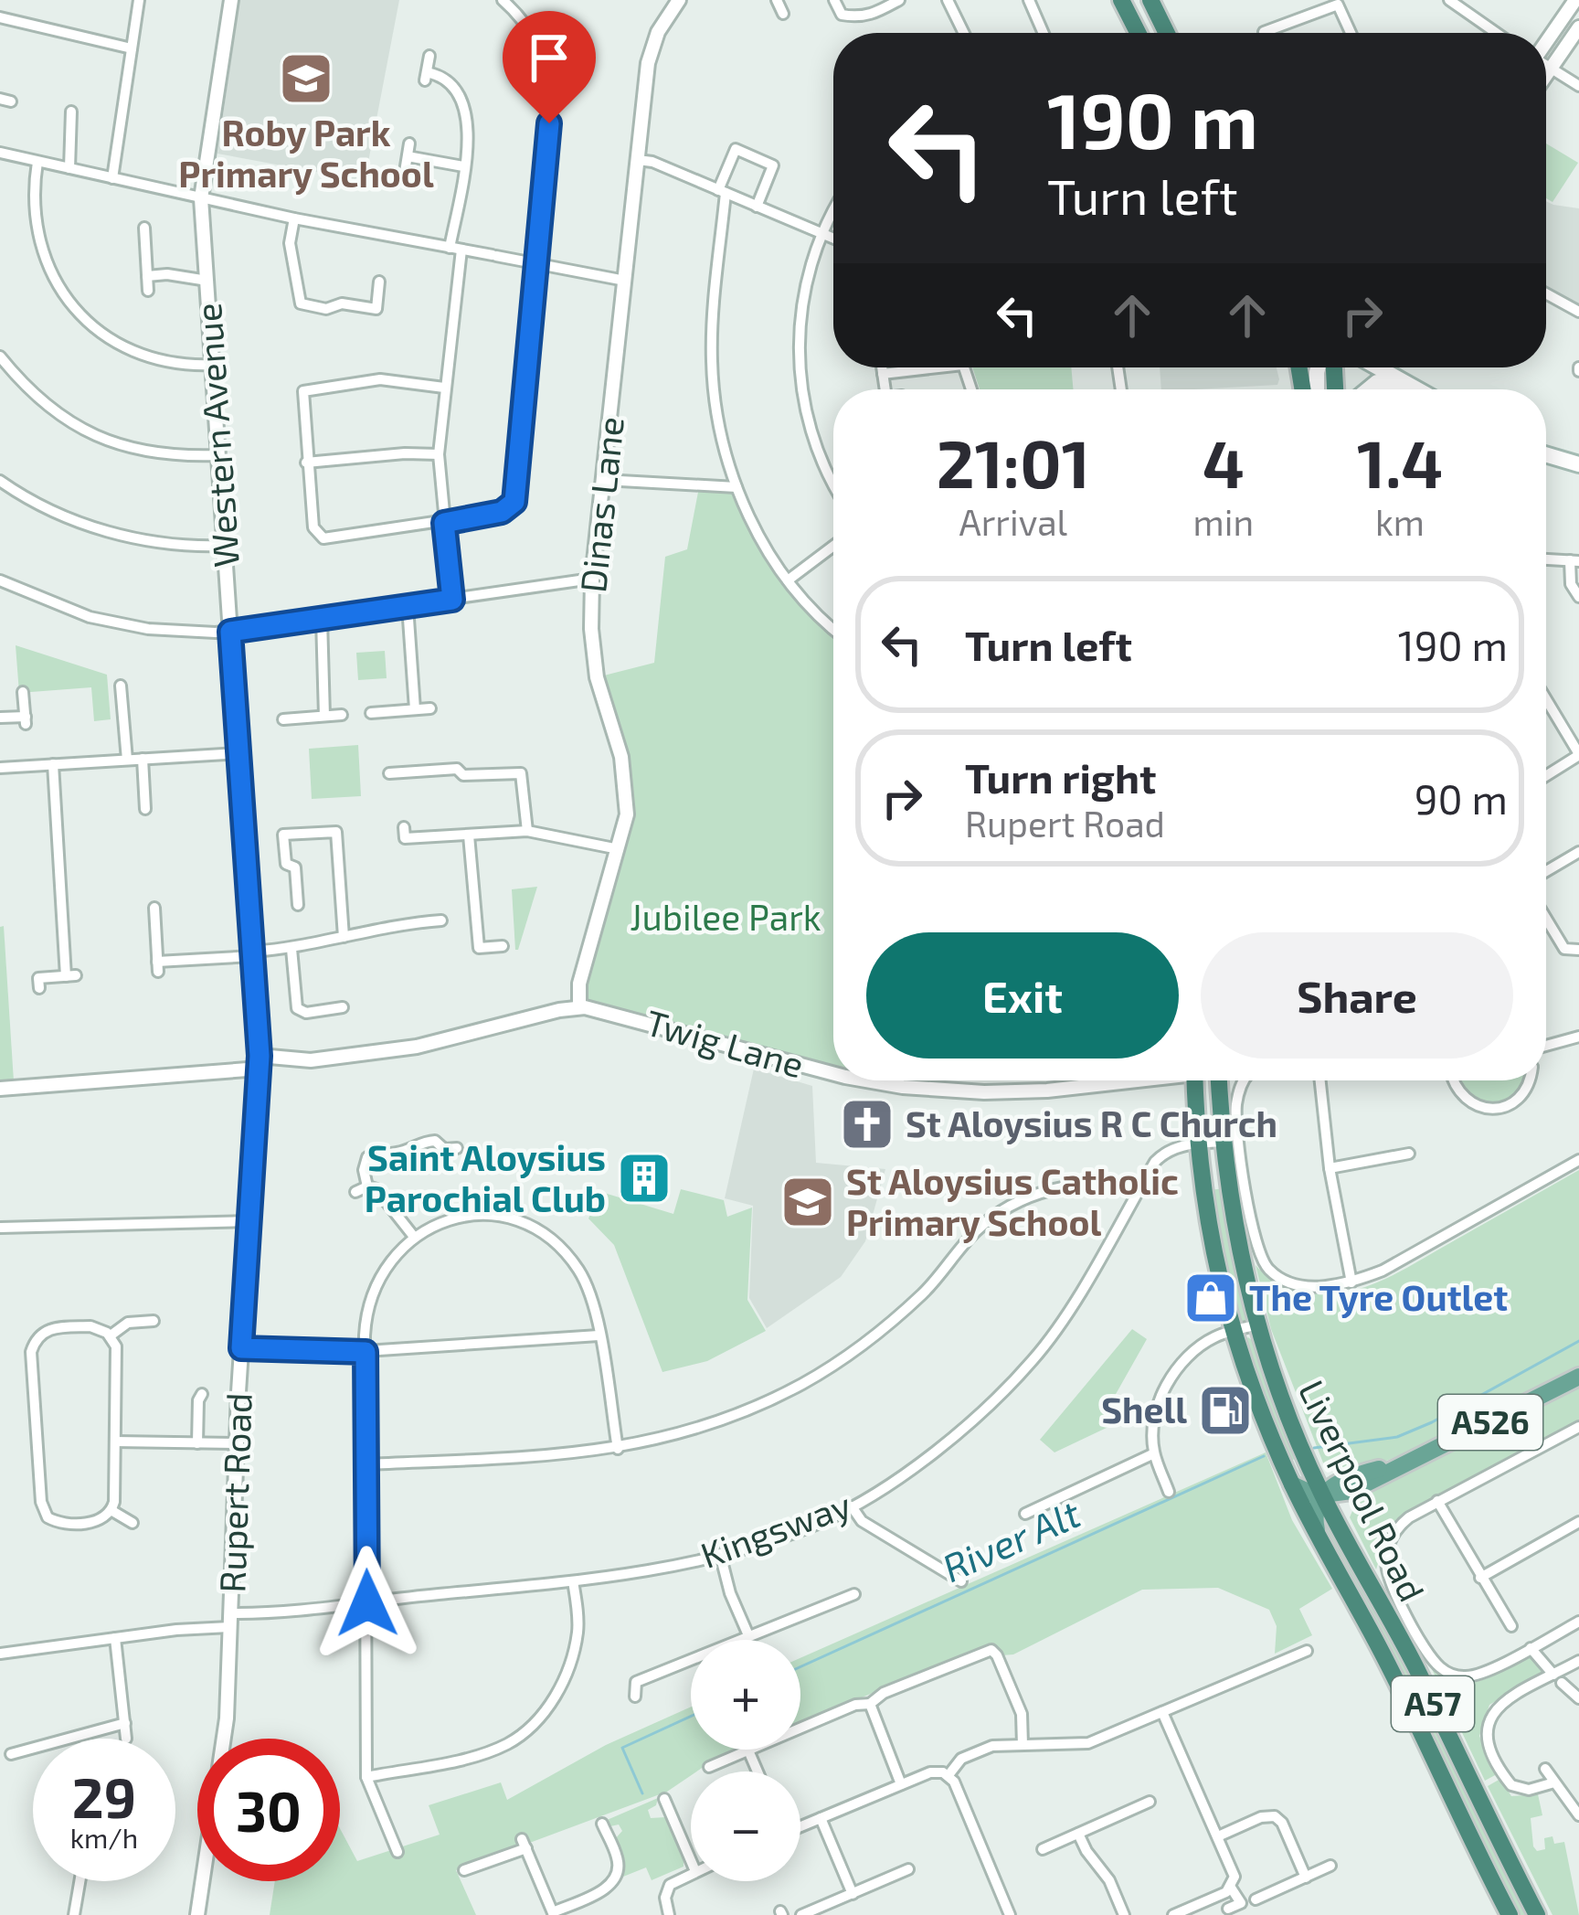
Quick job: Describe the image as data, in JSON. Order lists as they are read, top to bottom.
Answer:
{
  "streets": {
    "highway": ["Liverpool Road", "A57"],
    "main road": ["A526"],
    "street": [
      "Western Avenue",
      "Dinas Lane",
      "Twig Lane",
      "Rupert Road",
      "Kingsway"
    ]
  },
  "crossings": [
    ["Western Avenue", "Twig Lane"],
    ["Western Avenue", "Rupert Road"],
    ["Dinas Lane", "Twig Lane"],
    ["Twig Lane", "Rupert Road"],
    ["A526", "Liverpool Road"],
    ["Liverpool Road", "Kingsway"],
    ["Rupert Road", "Kingsway"]
  ],
  "water": ["River Alt"],
  "parks": ["Jubilee Park"],
  "places": {
    "school or university": ["Roby Park Primary School", "St Aloysius Catholic Primary School"],
    "church": ["St Aloysius R C Church"],
    "building": ["Saint Aloysius Parochial Club"],
    "shop": ["The Tyre Outlet"],
    "fuel station": ["Shell"]
  },
  "page": {
    "turn": ["190 m", "Turn left"],
    "eta": [
      "21:01",
      "Arrival",
      "4",
      "min",
      "1.4",
      "km"
    ],
    "list": [
      {
        "name": "Turn left",
        "value": "190 m"
      },
      {
        "name": "Turn right",
        "note": "Rupert Road",
        "value": "90 m"
      }
    ],
    "buttons": ["Exit", "Share"],
    "map_buttons": ["+", "−"],
    "speed": "29 km/h",
    "limit": "30"
  }
}
